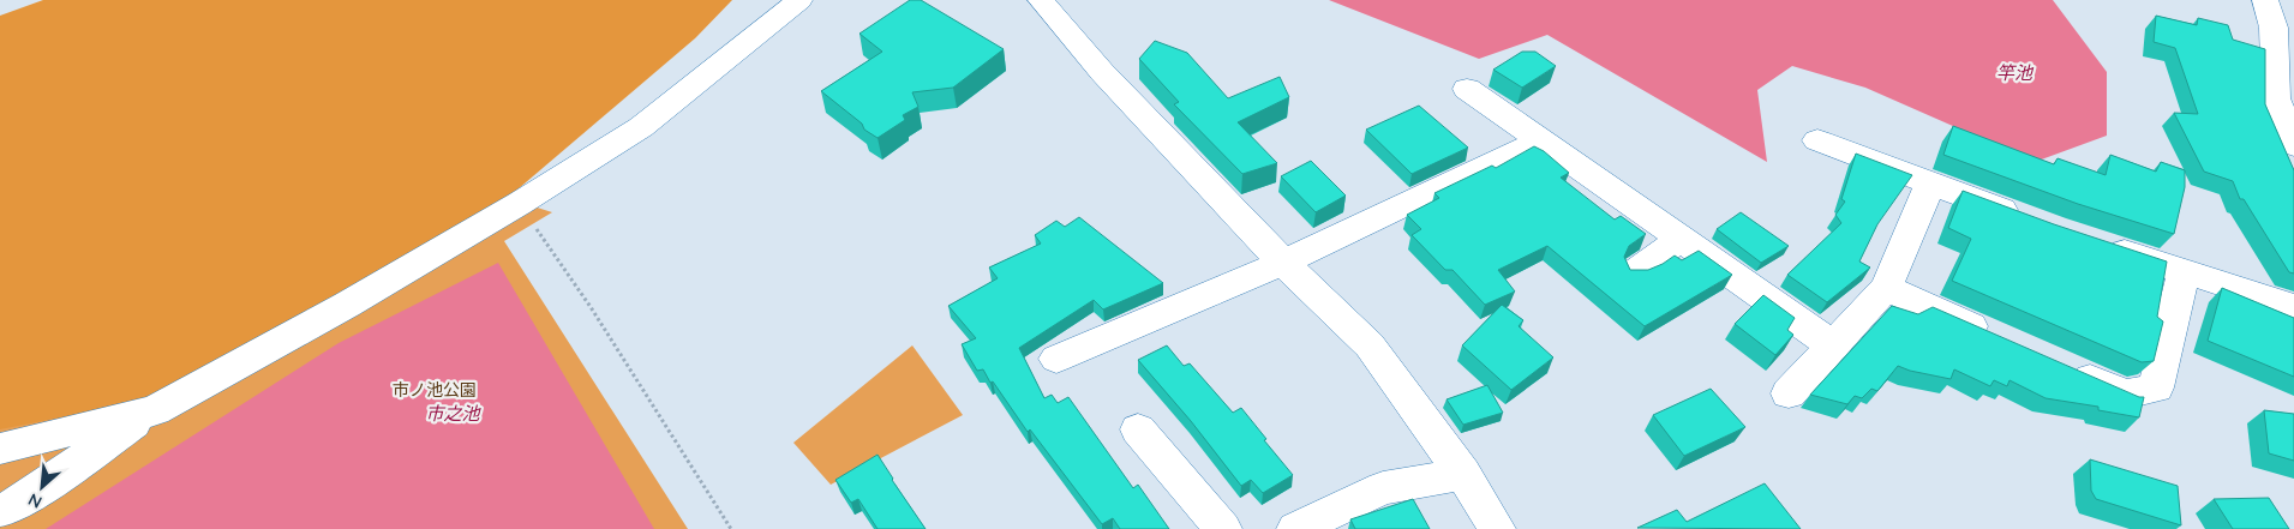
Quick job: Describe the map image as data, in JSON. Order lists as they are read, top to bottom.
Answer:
{
  "water": ["竿池", "市之池"],
  "parks": ["市ノ池公園"],
  "north": "bottom left"
}
